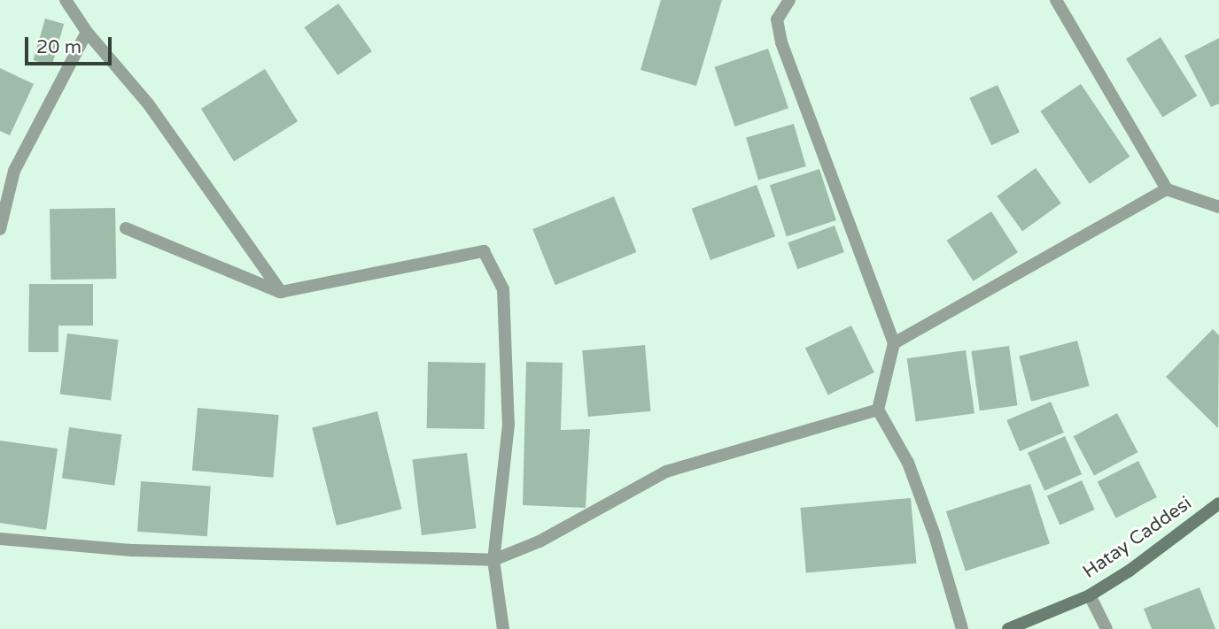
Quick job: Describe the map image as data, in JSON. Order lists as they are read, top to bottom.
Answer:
{
  "streets": {
    "street": ["Hatay Caddesi"]
  },
  "scale_bar": "20 m"
}
